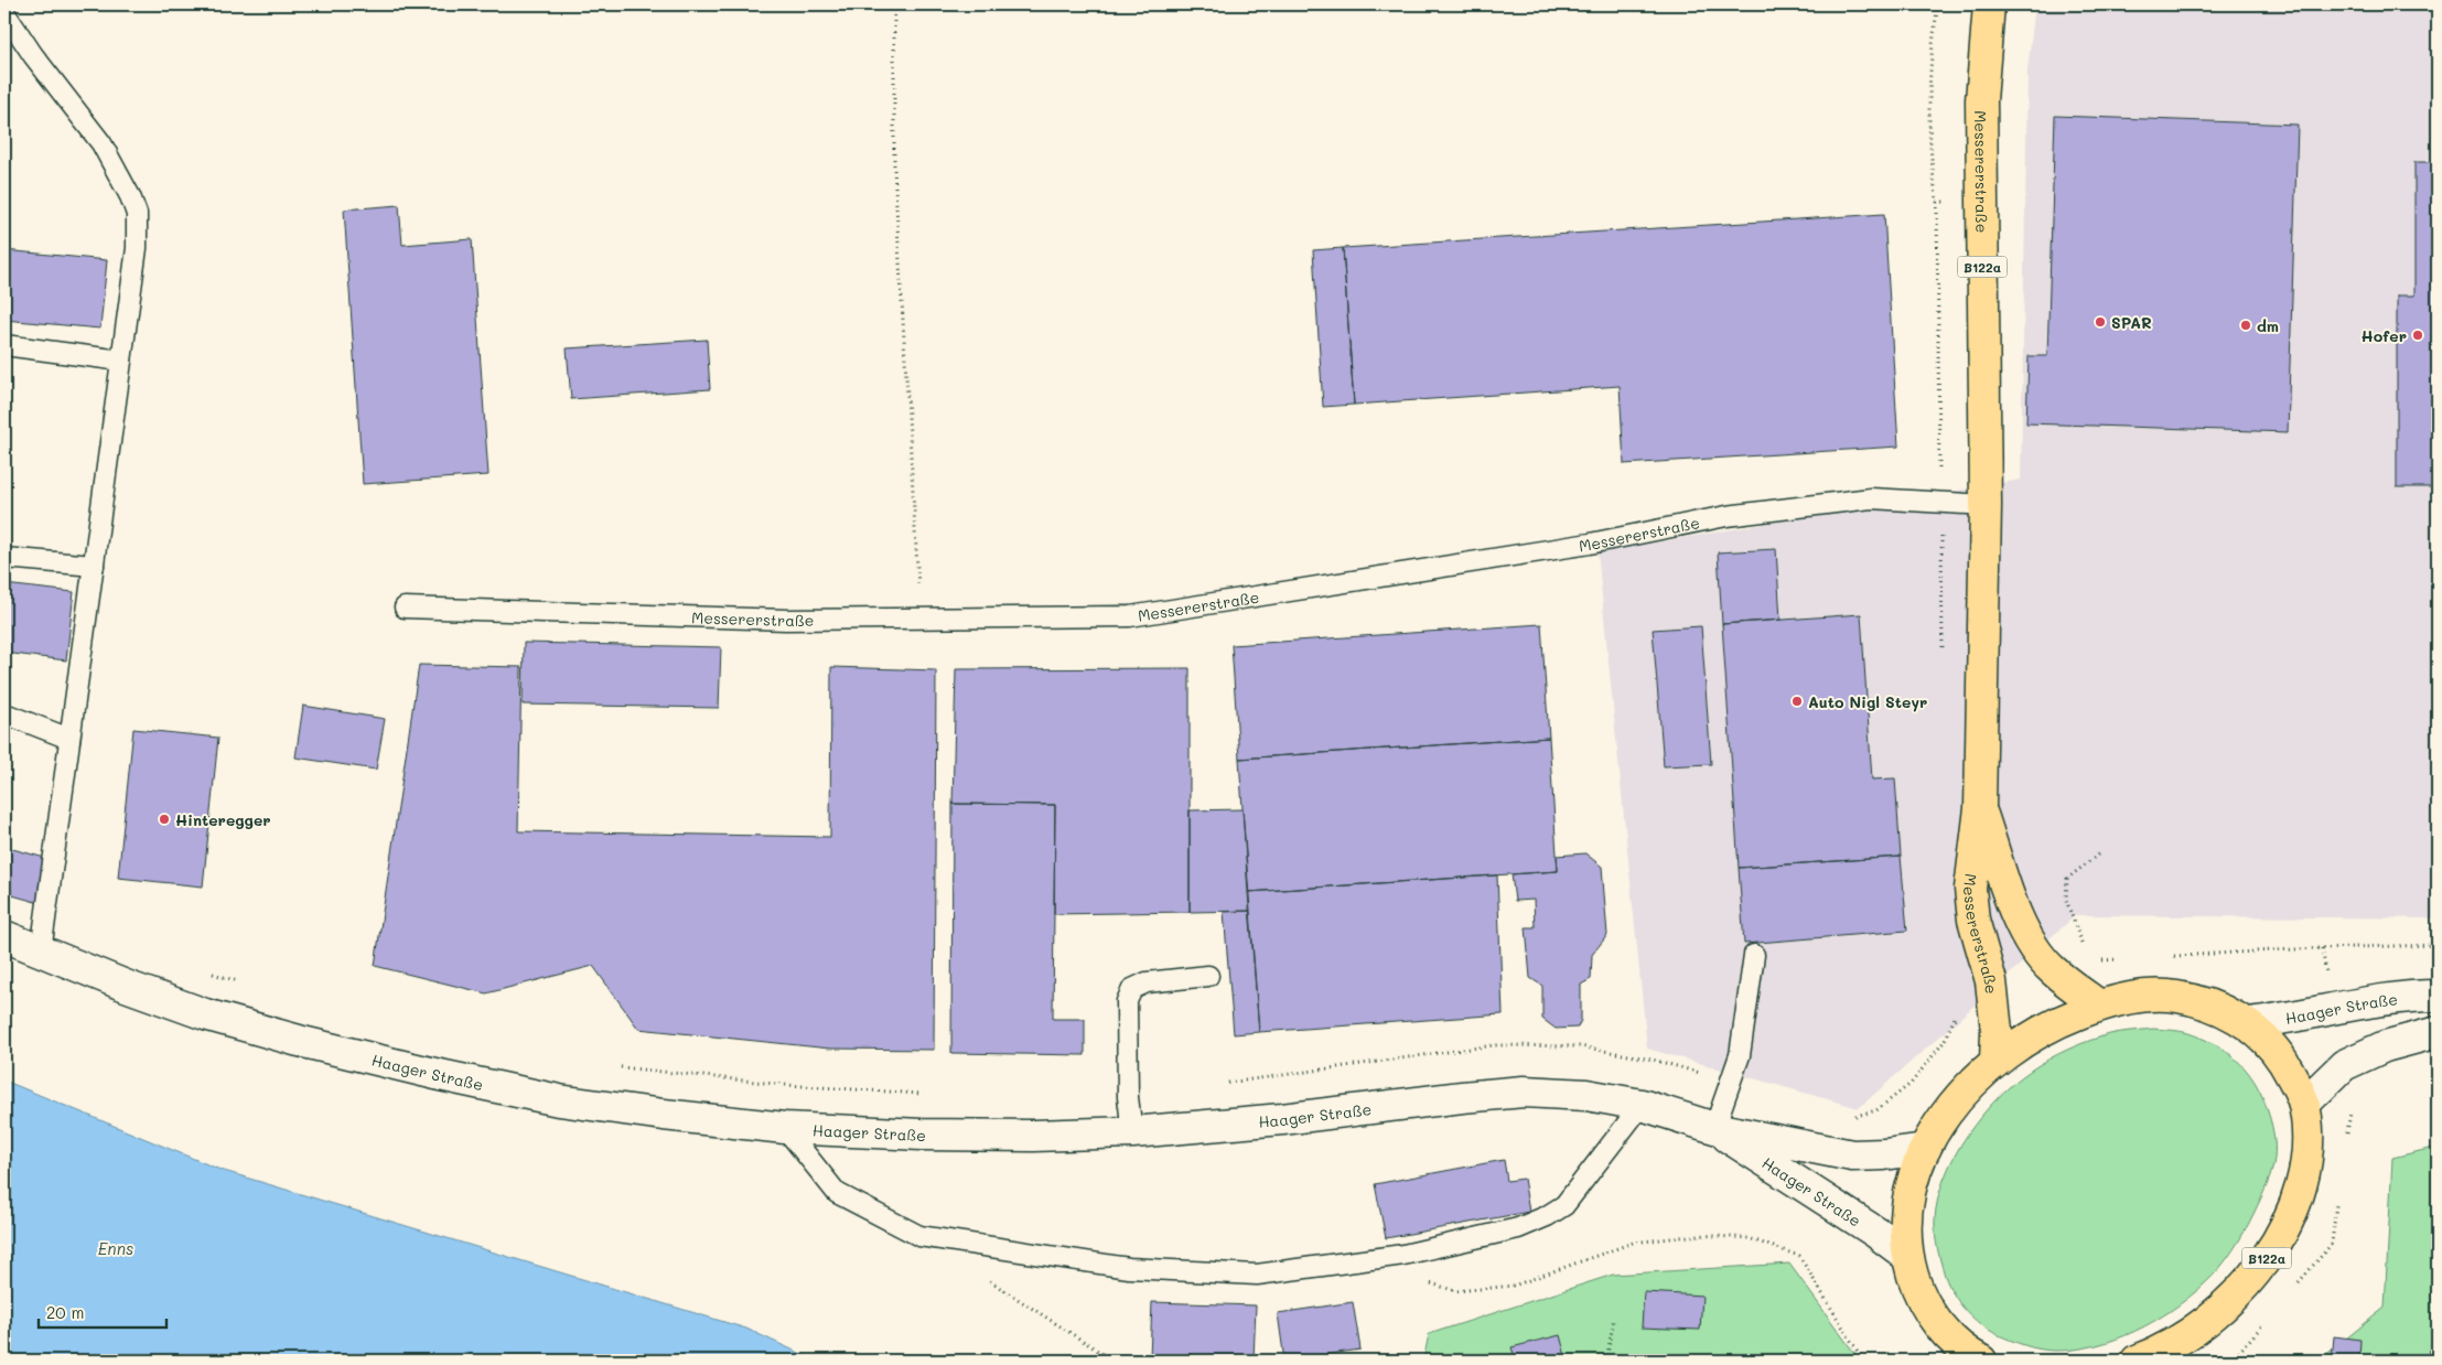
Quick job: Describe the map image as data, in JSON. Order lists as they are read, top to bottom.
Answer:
{
  "streets": {
    "main road": ["Messererstraße", "B122a"],
    "street": ["Haager Straße"]
  },
  "crossings": [
    ["Messererstraße", "B122a"],
    ["B122a", "Haager Straße"]
  ],
  "water": ["Enns"],
  "places": [
    "SPAR",
    "dm",
    "Hofer",
    "Auto Nigl Steyr",
    "Hinteregger"
  ],
  "scale_bar": "20 m"
}
